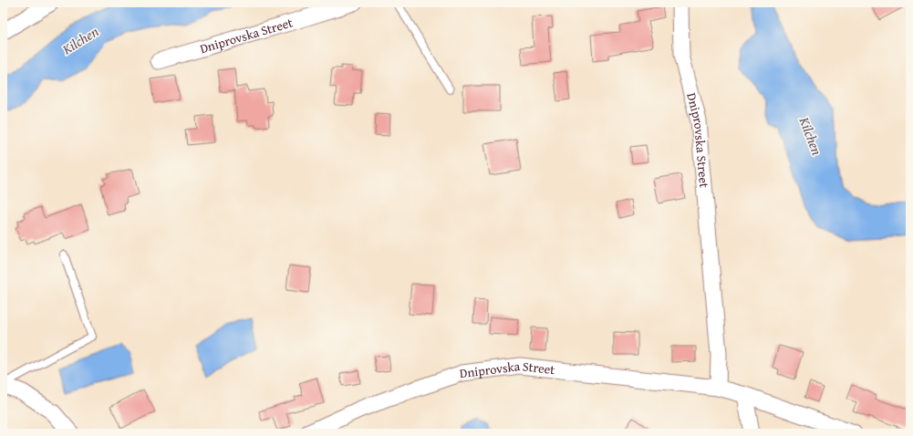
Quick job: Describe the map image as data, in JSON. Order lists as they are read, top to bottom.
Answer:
{
  "streets": {
    "street": ["Dniprovska Street"]
  },
  "water": ["Kilchen"]
}
